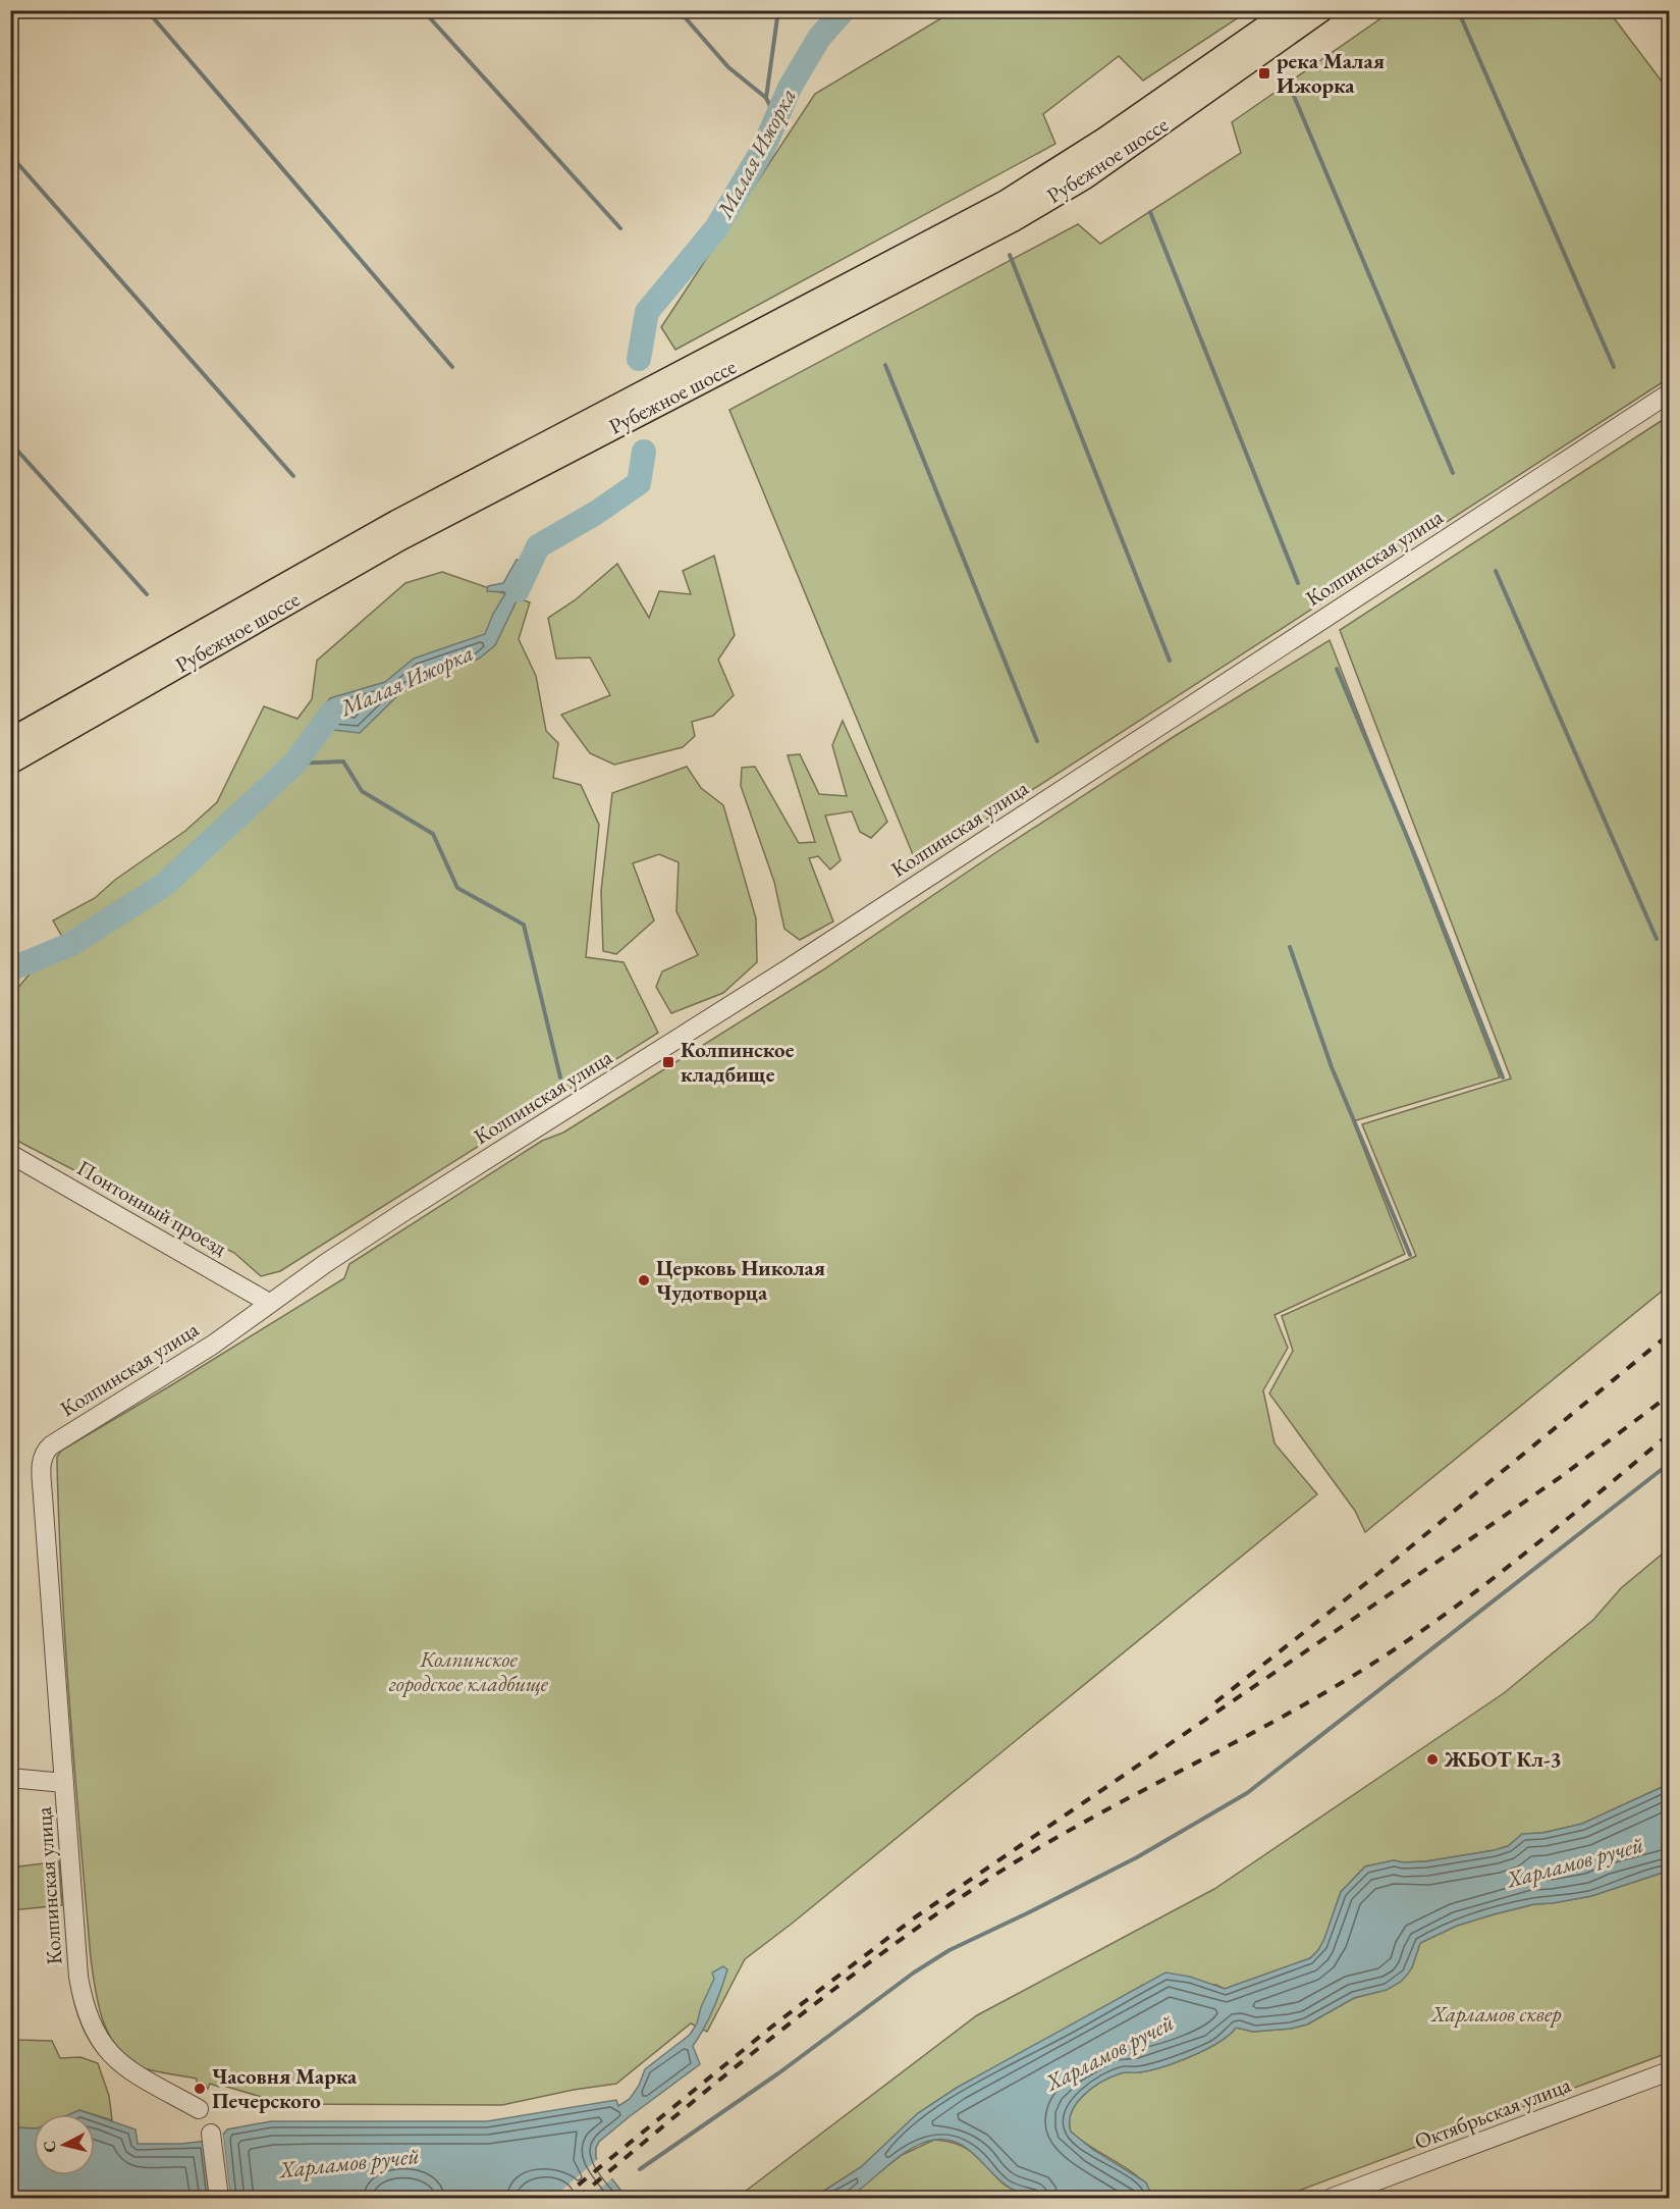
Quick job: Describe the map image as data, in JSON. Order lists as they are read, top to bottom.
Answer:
{
  "streets": {
    "main road": ["Рубежное шоссе"],
    "street": ["Колпинская улица", "Понтонный проезд", "Октябрьская улица"]
  },
  "crossings": [
    ["Колпинская улица", "Понтонный проезд"]
  ],
  "water": ["Малая Ижорка", "Харламов ручей"],
  "parks": ["Колпинское городское кладбище", "Харламов сквер"],
  "places": {
    "transit": ["река Малая Ижорка", "Колпинское кладбище"],
    "other": ["Церковь Николая Чудотворца", "ЖБОТ Кл-3", "Часовня Марка Печерского"]
  },
  "north": "left"
}
